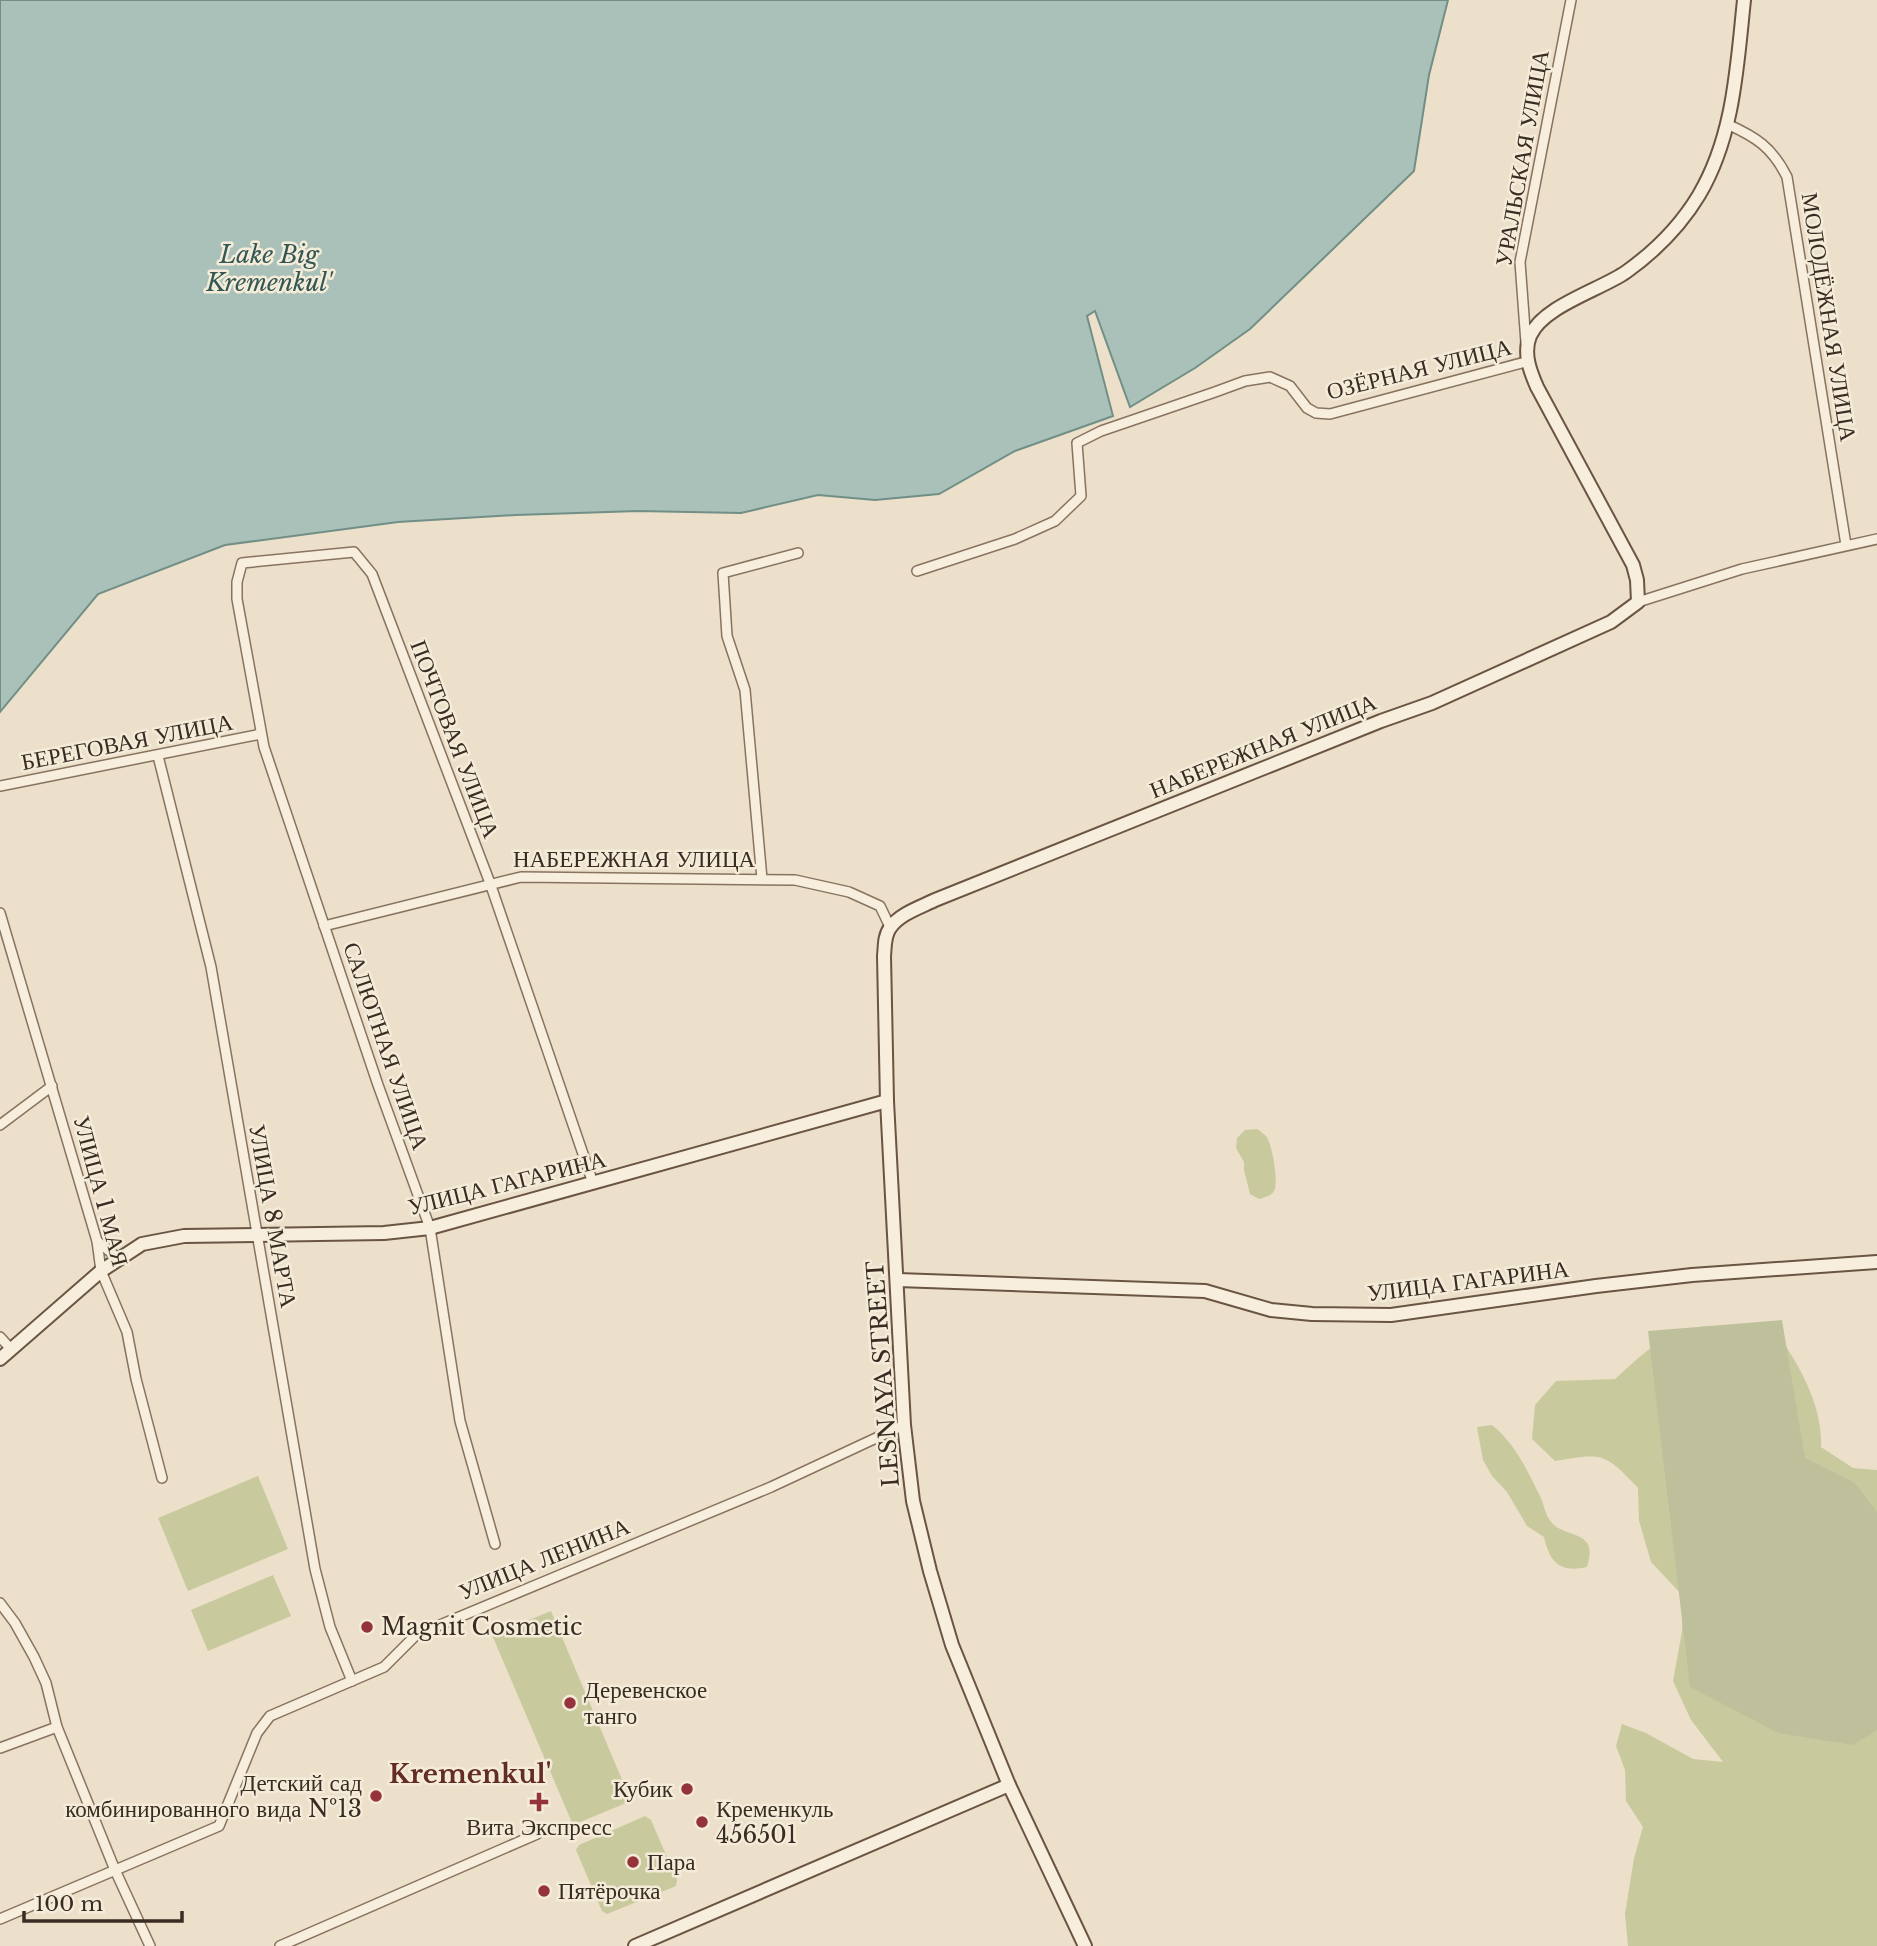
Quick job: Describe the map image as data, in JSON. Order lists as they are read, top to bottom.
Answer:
{
  "streets": {
    "street": [
      "УРАЛЬСКАЯ УЛИЦА",
      "МОЛОДЁЖНАЯ УЛИЦА",
      "ОЗЁРНАЯ УЛИЦА",
      "ПОЧТОВАЯ УЛИЦА",
      "БЕРЕГОВАЯ УЛИЦА",
      "НАБЕРЕЖНАЯ УЛИЦА",
      "САЛЮТНАЯ УЛИЦА",
      "УЛИЦА ГАГАРИНА",
      "УЛИЦА 1 МАЯ",
      "УЛИЦА 8 МАРТА",
      "LESNAYA STREET",
      "УЛИЦА ЛЕНИНА"
    ]
  },
  "crossings": [
    ["УРАЛЬСКАЯ УЛИЦА", "ОЗЁРНАЯ УЛИЦА"],
    ["УРАЛЬСКАЯ УЛИЦА", "НАБЕРЕЖНАЯ УЛИЦА"],
    ["ПОЧТОВАЯ УЛИЦА", "НАБЕРЕЖНАЯ УЛИЦА"],
    ["ПОЧТОВАЯ УЛИЦА", "САЛЮТНАЯ УЛИЦА"],
    ["ПОЧТОВАЯ УЛИЦА", "УЛИЦА ГАГАРИНА"],
    ["БЕРЕГОВАЯ УЛИЦА", "САЛЮТНАЯ УЛИЦА"],
    ["БЕРЕГОВАЯ УЛИЦА", "УЛИЦА 8 МАРТА"],
    ["НАБЕРЕЖНАЯ УЛИЦА", "САЛЮТНАЯ УЛИЦА"],
    ["САЛЮТНАЯ УЛИЦА", "УЛИЦА ГАГАРИНА"],
    ["УЛИЦА ГАГАРИНА", "УЛИЦА 1 МАЯ"],
    ["УЛИЦА ГАГАРИНА", "УЛИЦА 8 МАРТА"],
    ["УЛИЦА ГАГАРИНА", "LESNAYA STREET"],
    ["УЛИЦА 8 МАРТА", "УЛИЦА ЛЕНИНА"],
    ["LESNAYA STREET", "УЛИЦА ЛЕНИНА"]
  ],
  "districts": ["Kremenkul'"],
  "water": ["Lake Big Kremenkul'"],
  "places": {
    "other": [
      "Magnit Cosmetic",
      "Деревенское танго",
      "Кубик",
      "Детский сад комбинированного вида №13",
      "Кременкуль 456501",
      "Пара",
      "Пятёрочка"
    ],
    "health": ["Вита Экспресс"]
  },
  "scale_bar": "100 m"
}
